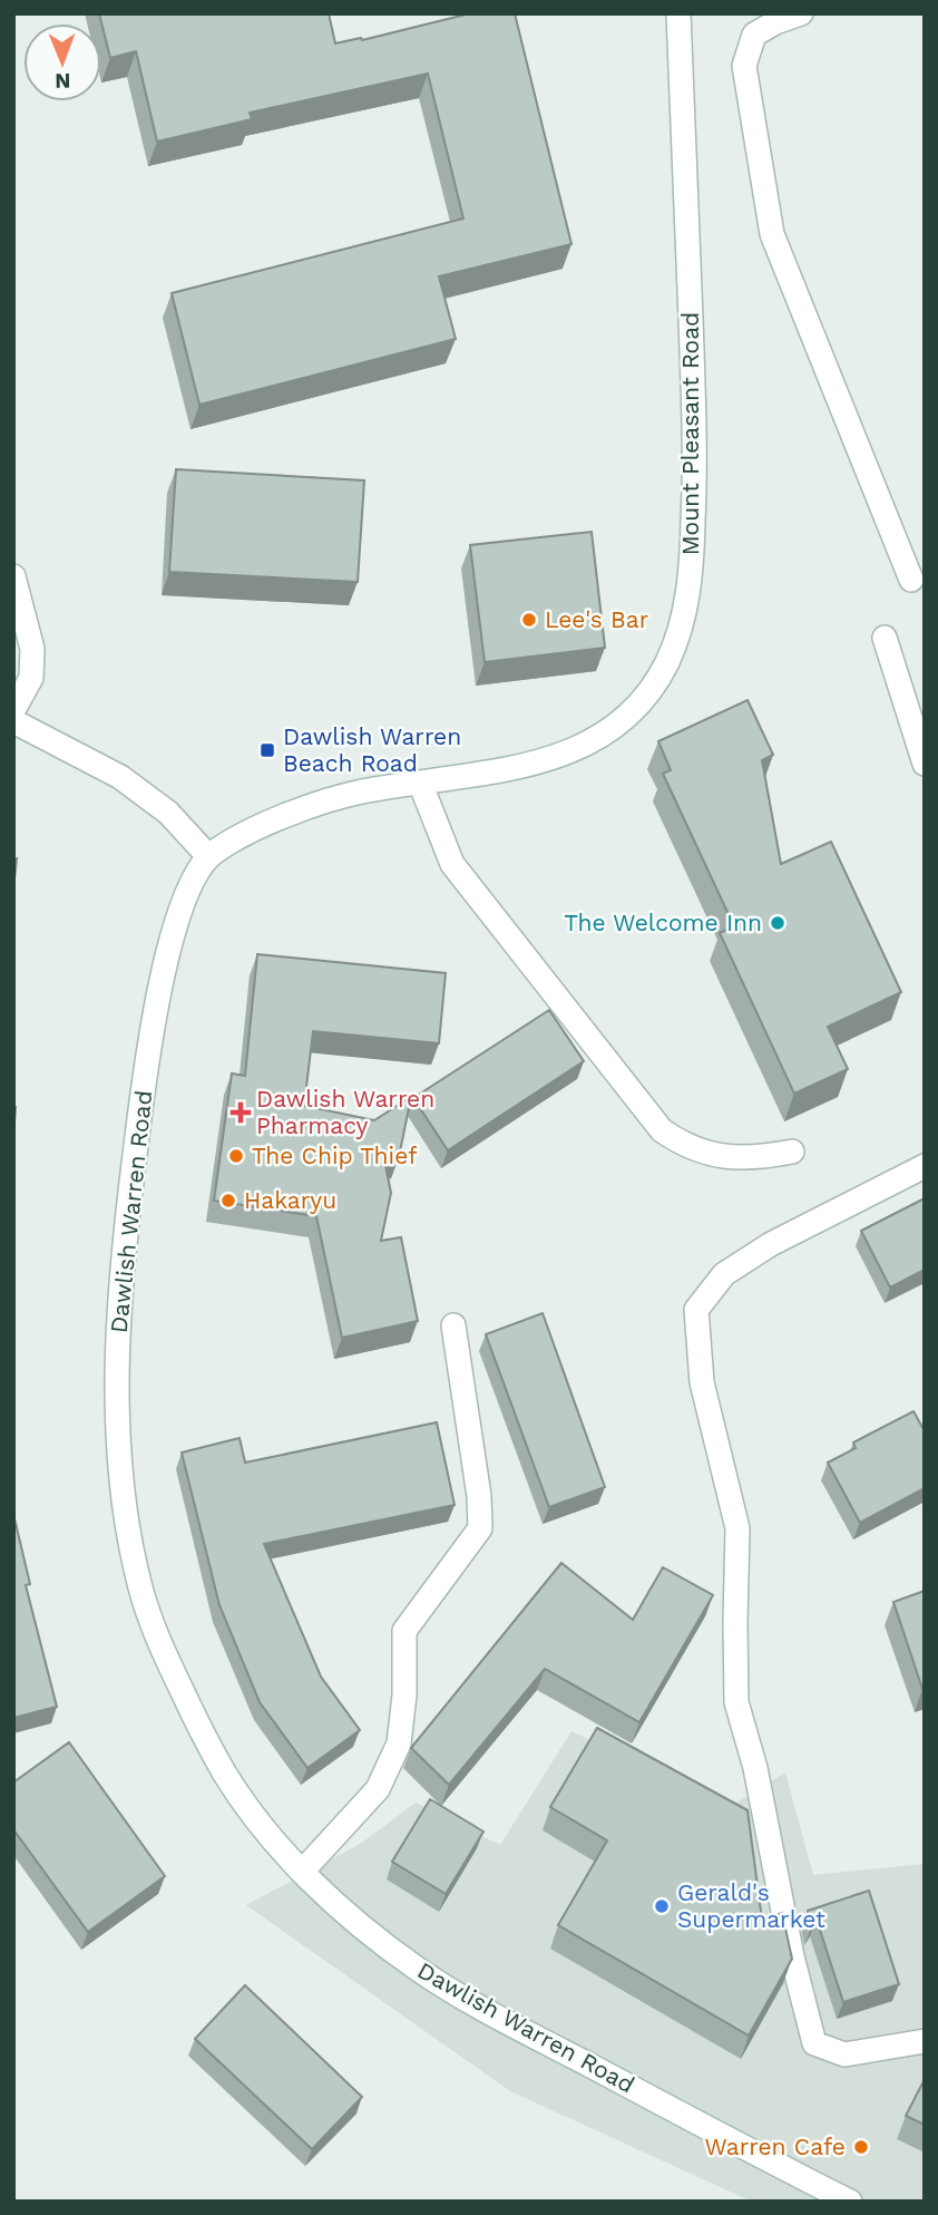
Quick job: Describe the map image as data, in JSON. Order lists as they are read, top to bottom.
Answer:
{
  "streets": {
    "street": ["Mount Pleasant Road", "Dawlish Warren Road"]
  },
  "crossings": [
    ["Mount Pleasant Road", "Dawlish Warren Road"]
  ],
  "places": {
    "other": [
      "Lee's Bar",
      "The Welcome Inn",
      "The Chip Thief",
      "Hakaryu",
      "Gerald's Supermarket",
      "Warren Cafe"
    ],
    "transit": ["Dawlish Warren Beach Road"],
    "health": ["Dawlish Warren Pharmacy"]
  },
  "north": "bottom"
}
